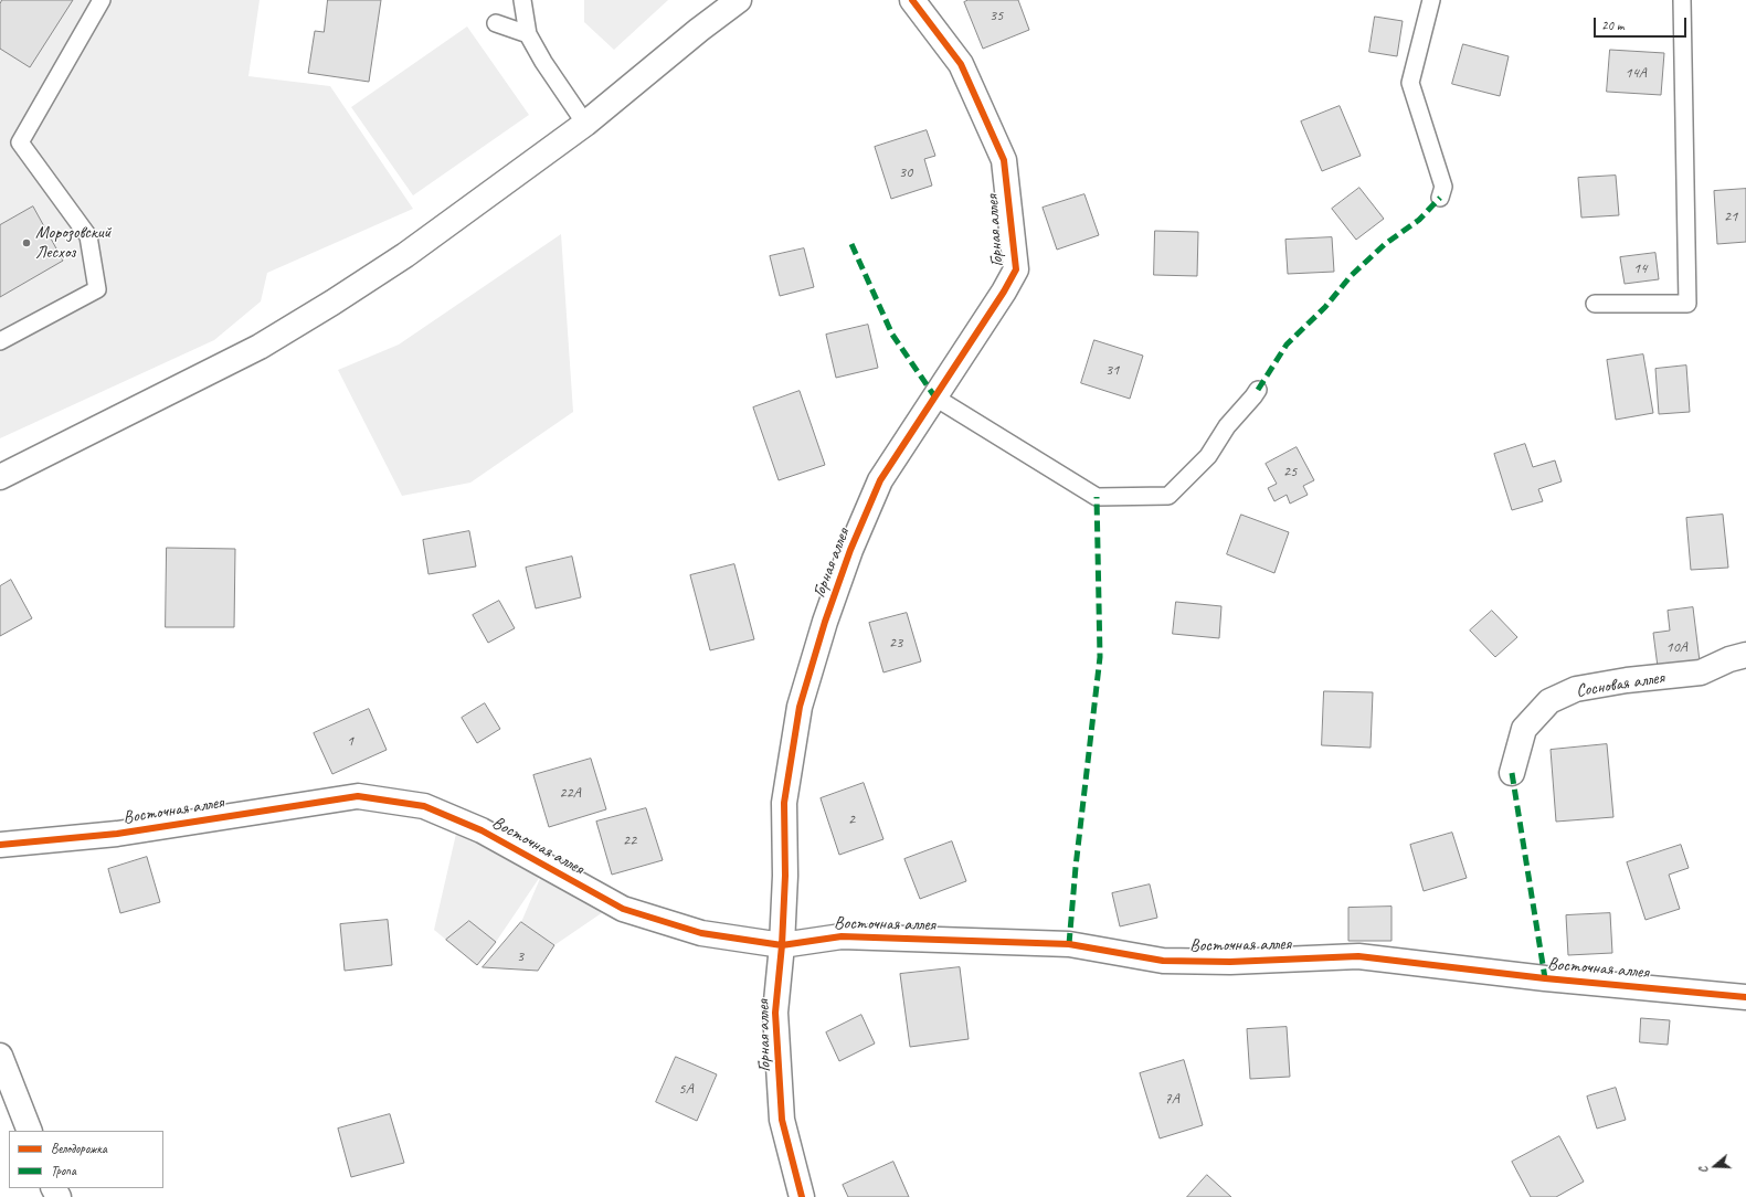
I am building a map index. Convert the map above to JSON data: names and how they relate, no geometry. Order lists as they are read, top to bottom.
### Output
{
  "streets": {
    "street": ["Горная аллея", "Сосновая аллея", "Восточная аллея"]
  },
  "crossings": [
    ["Горная аллея", "Восточная аллея"]
  ],
  "places": ["Морозовский Лесхоз"],
  "house_numbers": [
    "35",
    "14А",
    "30",
    "21",
    "14",
    "31",
    "25",
    "23",
    "10А",
    "1",
    "22А",
    "2",
    "22",
    "3",
    "5А",
    "7А"
  ],
  "legend": ["Велодорожка", "Тропа"],
  "scale_bar": "20 m",
  "north": "left"
}
